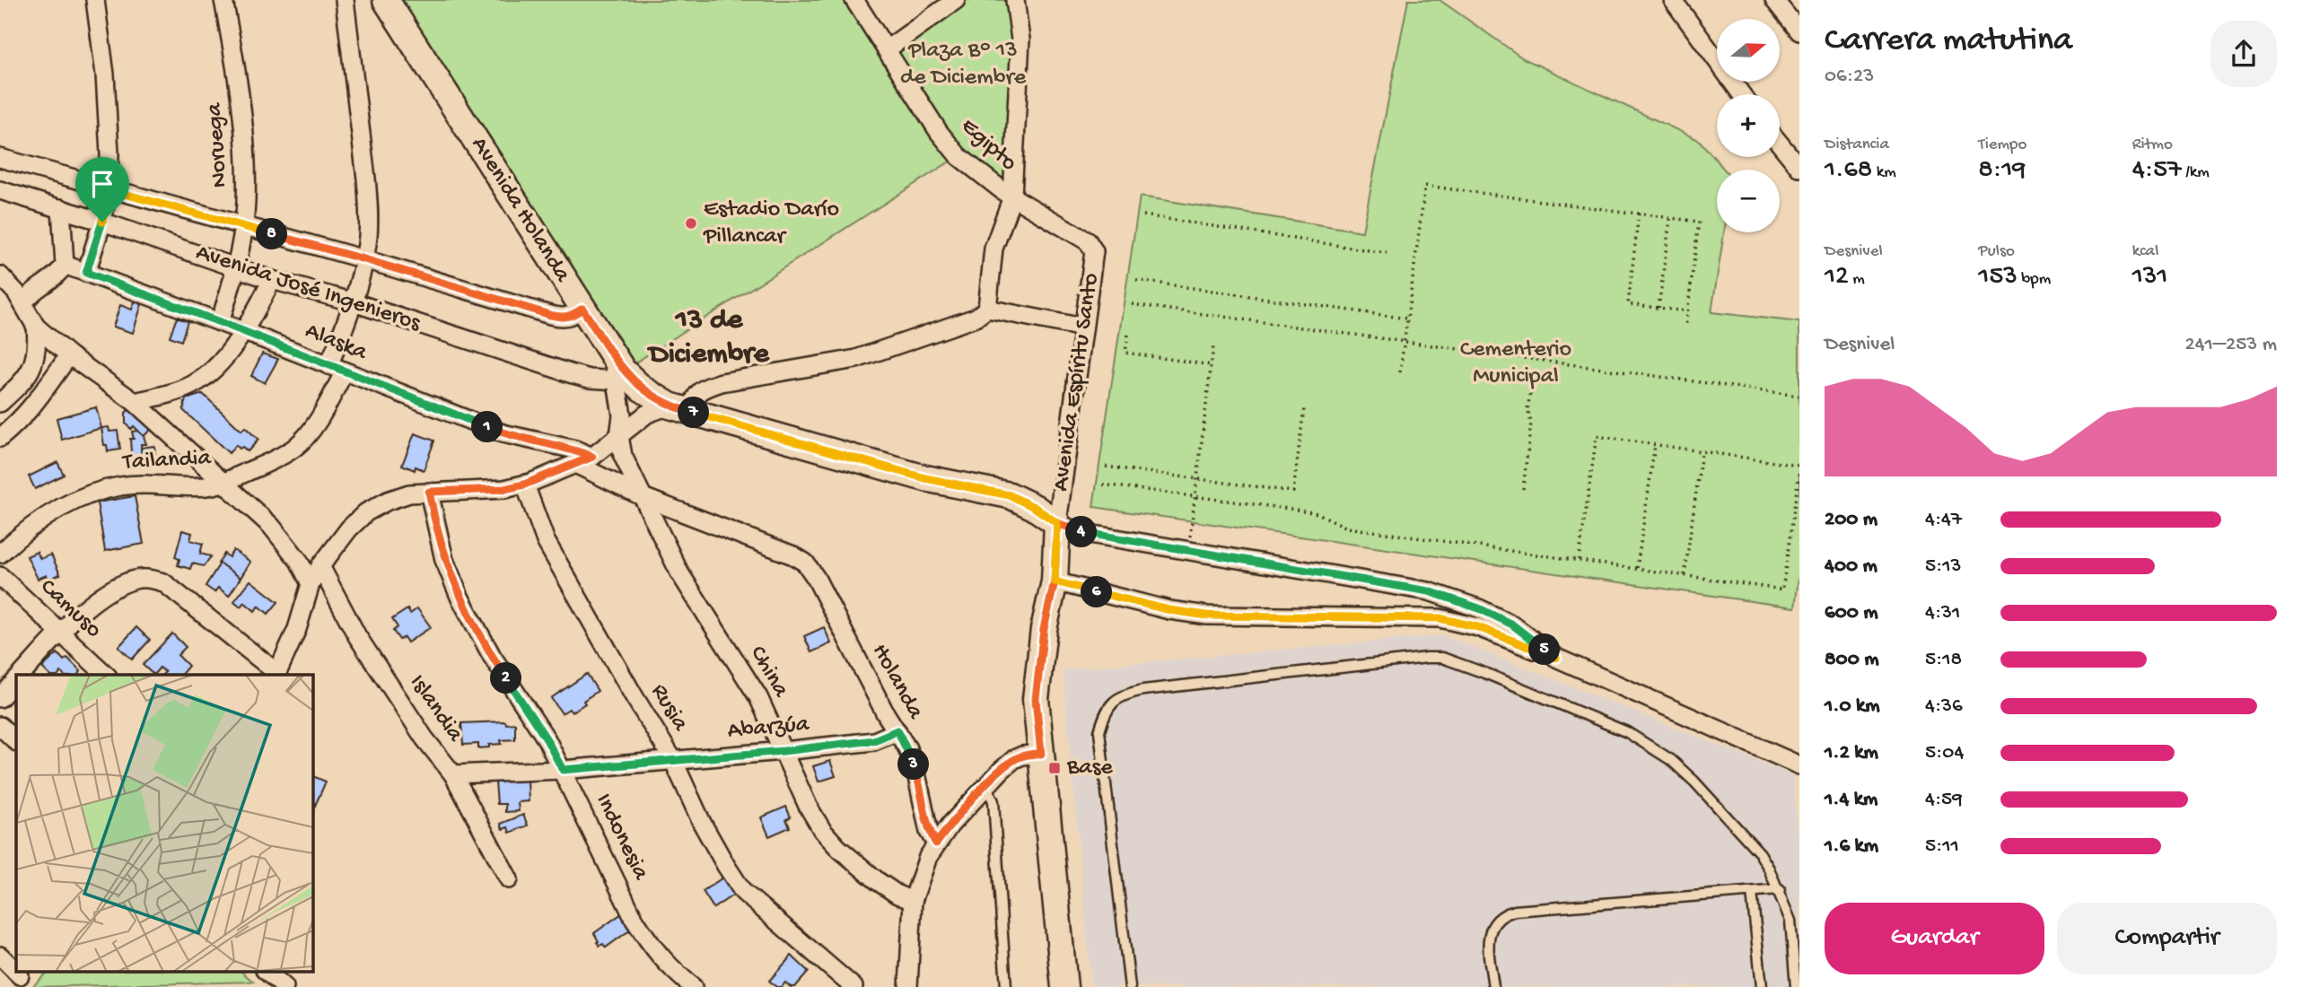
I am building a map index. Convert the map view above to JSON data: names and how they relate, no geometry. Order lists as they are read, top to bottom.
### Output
{
  "streets": {
    "street": [
      "Noruega",
      "Egipto",
      "Avenida Holanda",
      "Avenida José Ingenieros",
      "Alaska",
      "Avenida Espíritu Santo",
      "Tailandia",
      "Camuso",
      "China",
      "Holanda",
      "Rusia",
      "Islandia",
      "Abarzúa",
      "Indonesia"
    ]
  },
  "crossings": [
    ["Noruega", "Avenida José Ingenieros"],
    ["Noruega", "Alaska"],
    ["Egipto", "Avenida Espíritu Santo"],
    ["Avenida Holanda", "China"],
    ["Avenida José Ingenieros", "Tailandia"],
    ["Avenida José Ingenieros", "China"],
    ["Alaska", "Tailandia"],
    ["China", "Holanda"],
    ["China", "Abarzúa"],
    ["Holanda", "Abarzúa"],
    ["Rusia", "Abarzúa"],
    ["Islandia", "Abarzúa"],
    ["Abarzúa", "Indonesia"]
  ],
  "districts": ["13 de Diciembre"],
  "parks": ["Plaza B° 13 de Diciembre", "Cementerio Municipal"],
  "places": {
    "other": ["Estadio Darío Pillancar"],
    "transit": ["Base"]
  },
  "north": "right",
  "page": {
    "heading": ["Carrera matutina", "06:23"],
    "map_buttons": ["+", "−"],
    "stats": [
      ["Distancia", "1.68 km"],
      ["Tiempo", "8:19"],
      ["Ritmo", "4:57 /km"],
      ["Desnivel", "12 m"],
      ["Pulso", "153 bpm"],
      ["kcal", "131"]
    ],
    "pins": [
      "8",
      "7",
      "1",
      "4",
      "6",
      "5",
      "2",
      "3"
    ],
    "chart": ["Desnivel", "241–253 m"],
    "list": [
      {
        "name": "200 m",
        "note": "4:47"
      },
      {
        "name": "400 m",
        "note": "5:13"
      },
      {
        "name": "600 m",
        "note": "4:31"
      },
      {
        "name": "800 m",
        "note": "5:18"
      },
      {
        "name": "1.0 km",
        "note": "4:36"
      },
      {
        "name": "1.2 km",
        "note": "5:04"
      },
      {
        "name": "1.4 km",
        "note": "4:59"
      },
      {
        "name": "1.6 km",
        "note": "5:11"
      }
    ],
    "buttons": ["Guardar", "Compartir"]
  }
}
